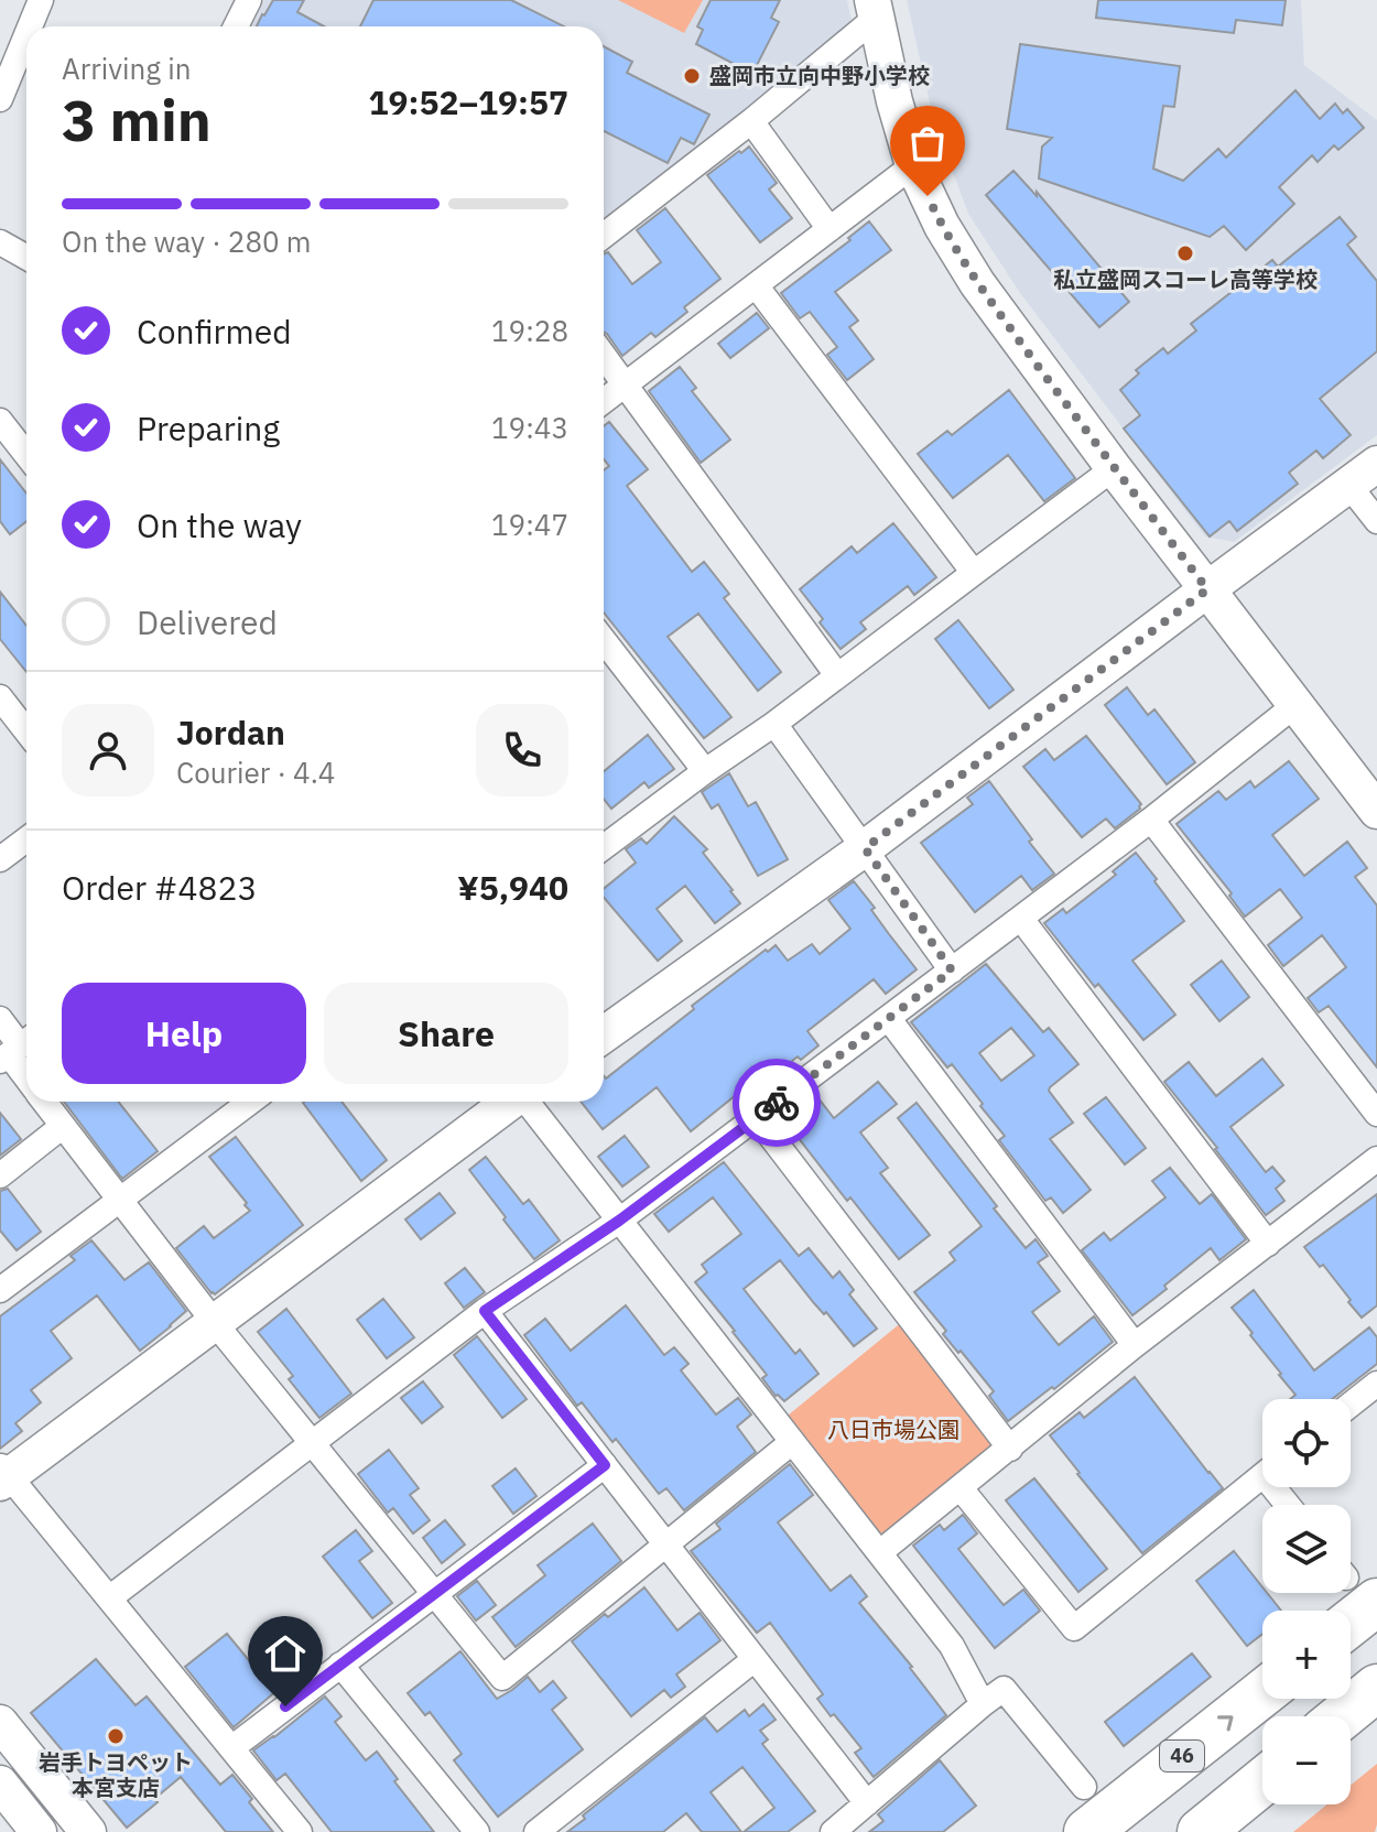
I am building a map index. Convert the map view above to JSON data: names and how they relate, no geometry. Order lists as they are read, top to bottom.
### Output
{
  "streets": {
    "highway": ["46"]
  },
  "parks": ["八日市場公園"],
  "places": ["盛岡市立向中野小学校", "私立盛岡スコーレ高等学校", "岩手トヨペット 本宮支店"],
  "page": {
    "heading": ["3 min", "Arriving in", "19:52–19:57"],
    "panel": [
      "Jordan",
      "Courier · 4.4",
      "Order #4823",
      "¥5,940"
    ],
    "bar": "On the way · 280 m",
    "list": [
      ["Confirmed", "19:28"],
      ["Preparing", "19:43"],
      ["On the way", "19:47"],
      "Delivered"
    ],
    "buttons": ["Help", "Share"],
    "map_buttons": ["+", "−"]
  }
}
